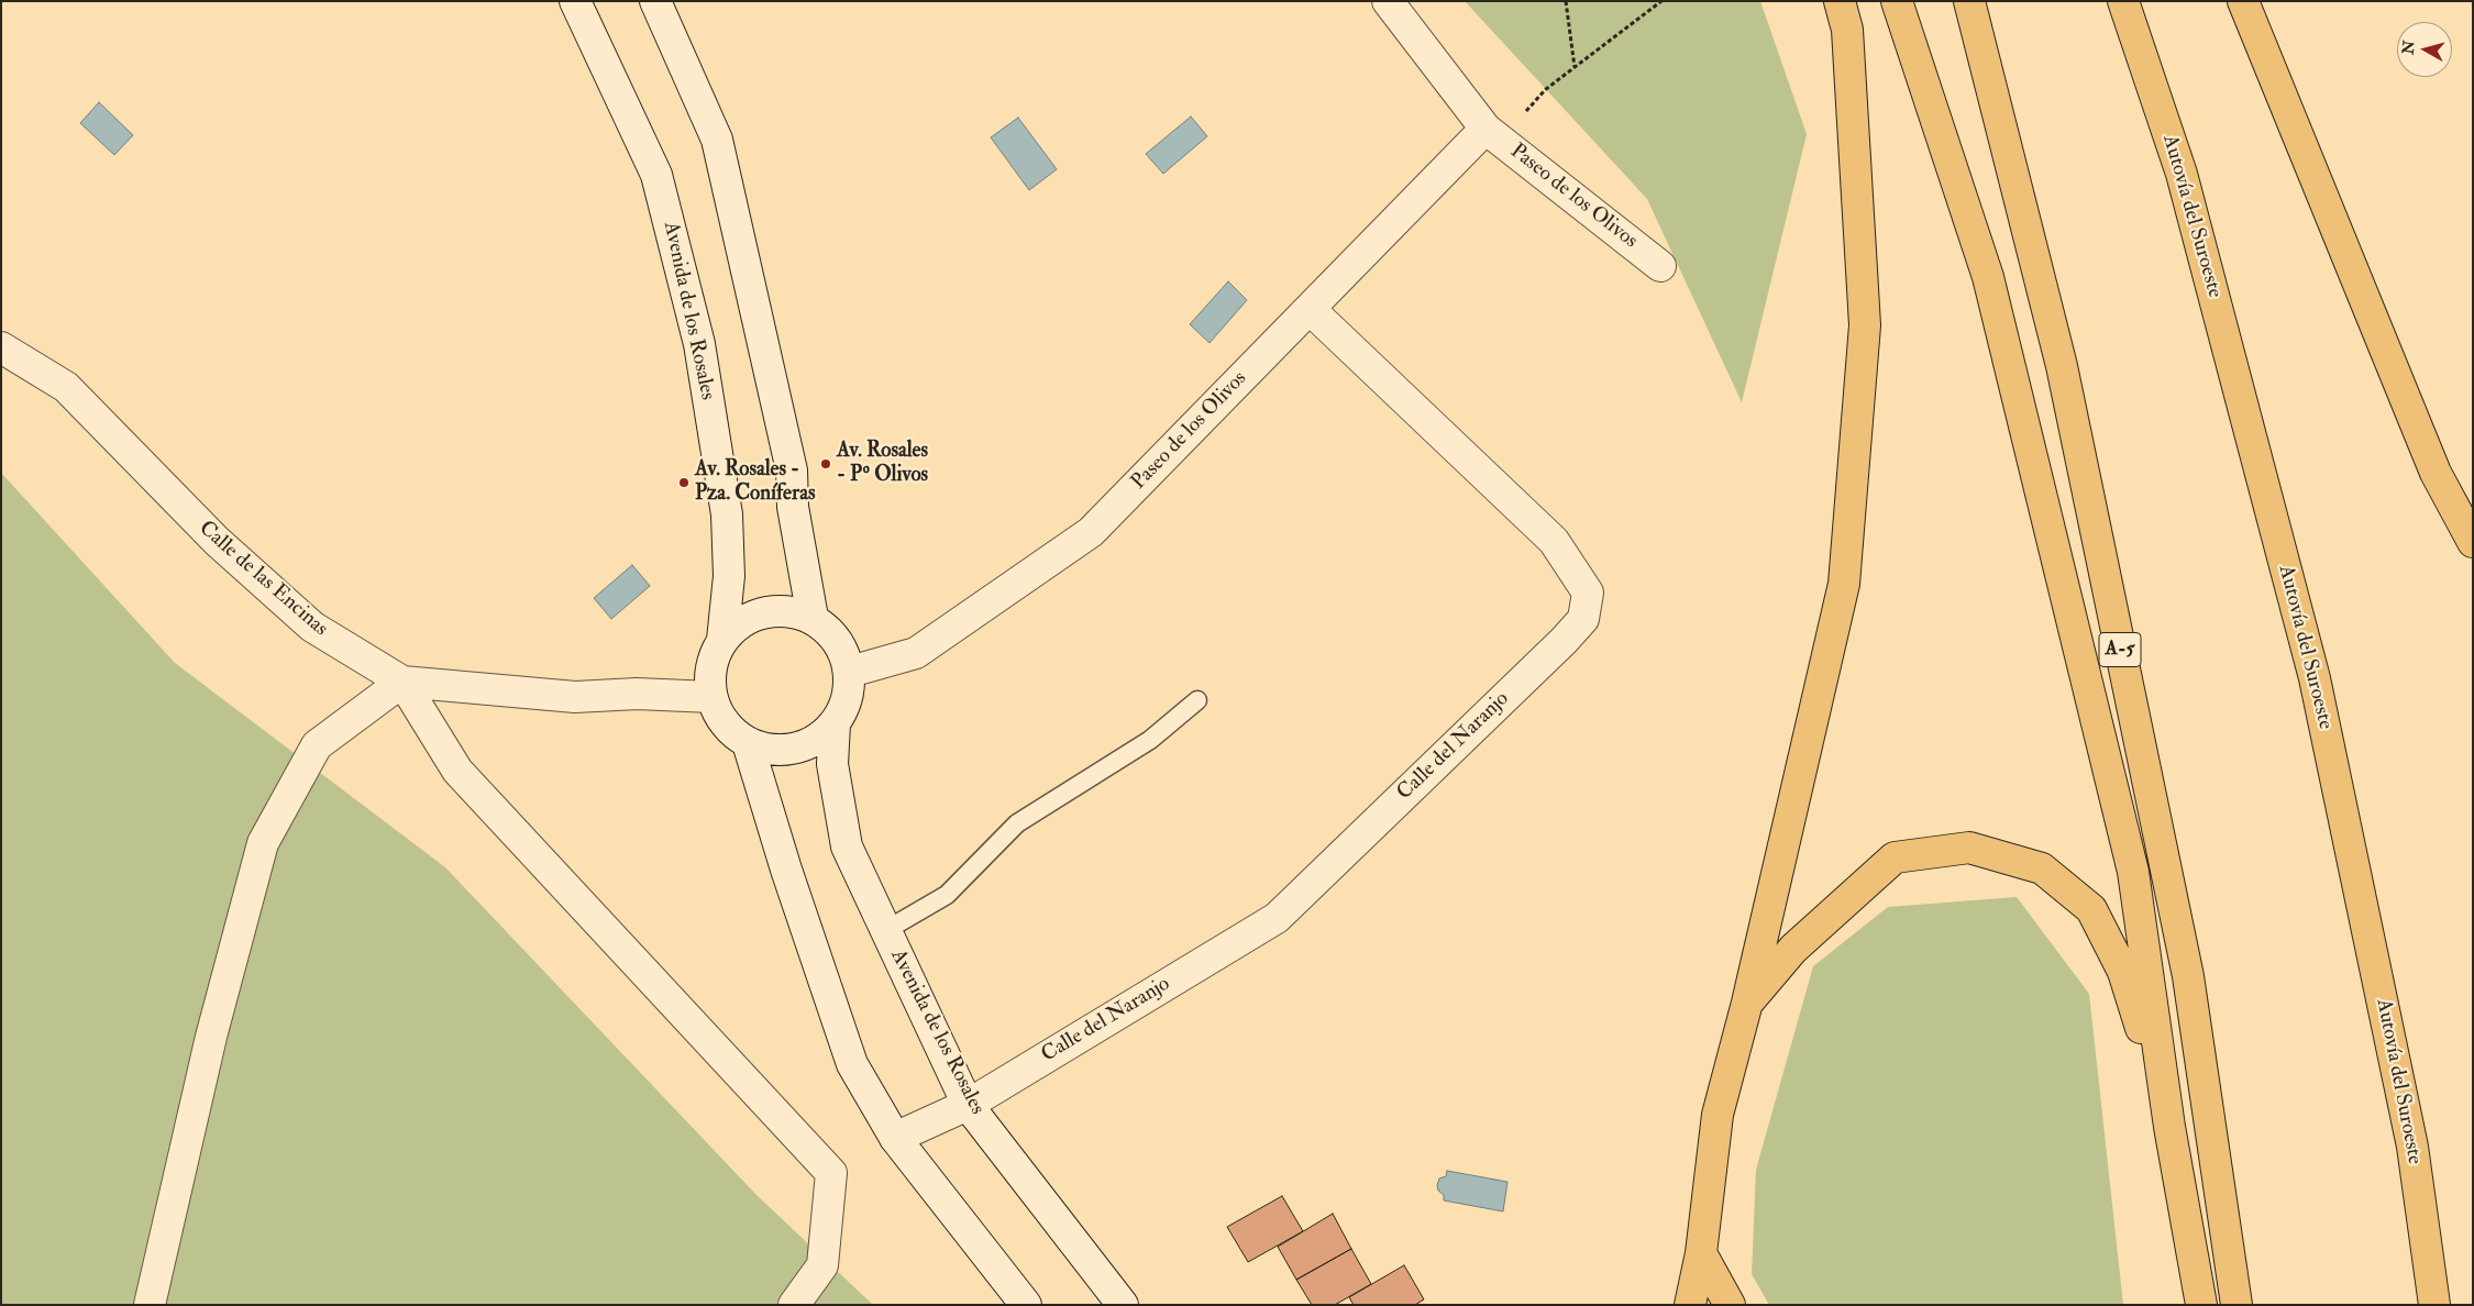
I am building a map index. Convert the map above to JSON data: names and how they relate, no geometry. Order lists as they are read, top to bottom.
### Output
{
  "streets": {
    "highway": ["Autovía del Suroeste", "A-5"],
    "street": [
      "Paseo de los Olivos",
      "Avenida de los Rosales",
      "Calle de las Encinas",
      "Calle del Naranjo"
    ]
  },
  "crossings": [
    ["Paseo de los Olivos", "Avenida de los Rosales"],
    ["Paseo de los Olivos", "Calle de las Encinas"],
    ["Paseo de los Olivos", "Calle del Naranjo"],
    ["Avenida de los Rosales", "Calle de las Encinas"],
    ["Avenida de los Rosales", "Calle del Naranjo"]
  ],
  "places": ["Av. Rosales - Pº Olivos", "Av. Rosales - Pza. Coníferas"],
  "north": "left"
}
